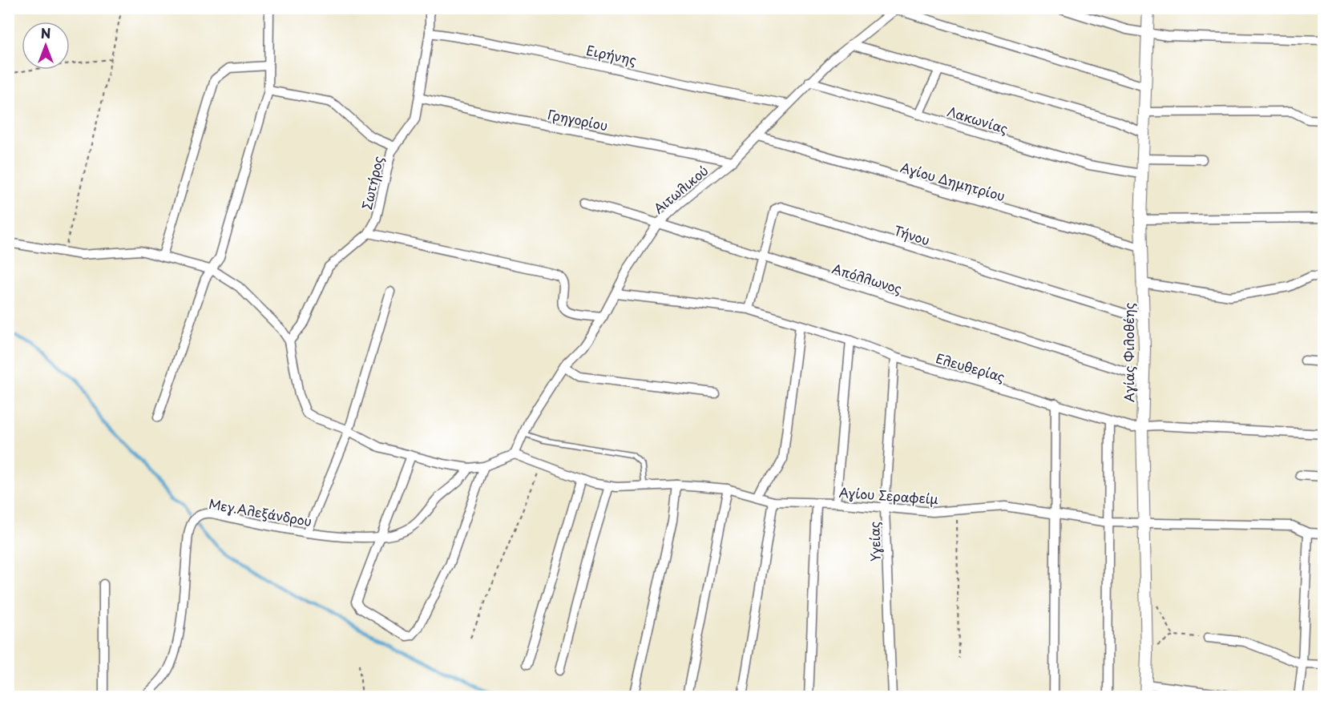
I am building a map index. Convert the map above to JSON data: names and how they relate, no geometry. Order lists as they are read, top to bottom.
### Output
{
  "streets": {
    "street": [
      "Ειρήνης",
      "Γρηγορίου",
      "Λακωνίας",
      "Αγίου Δημητρίου",
      "Σωτήρος",
      "Αιτωλικού",
      "Τήνου",
      "Απόλλωνος",
      "Αγίας Φιλοθέης",
      "Ελευθερίας",
      "Αγίου Σεραφείμ",
      "Μεγ.Αλεξάνδρου",
      "Υγείας"
    ]
  },
  "crossings": [
    ["Ειρήνης", "Σωτήρος"],
    ["Ειρήνης", "Αιτωλικού"],
    ["Γρηγορίου", "Σωτήρος"],
    ["Γρηγορίου", "Αιτωλικού"],
    ["Λακωνίας", "Αιτωλικού"],
    ["Λακωνίας", "Αγίας Φιλοθέης"],
    ["Αγίου Δημητρίου", "Αιτωλικού"],
    ["Αγίου Δημητρίου", "Αγίας Φιλοθέης"],
    ["Αιτωλικού", "Απόλλωνος"],
    ["Αιτωλικού", "Ελευθερίας"],
    ["Αιτωλικού", "Αγίου Σεραφείμ"],
    ["Τήνου", "Απόλλωνος"],
    ["Τήνου", "Αγίας Φιλοθέης"],
    ["Τήνου", "Ελευθερίας"],
    ["Απόλλωνος", "Αγίας Φιλοθέης"],
    ["Αγίας Φιλοθέης", "Ελευθερίας"],
    ["Αγίας Φιλοθέης", "Αγίου Σεραφείμ"],
    ["Ελευθερίας", "Υγείας"],
    ["Αγίου Σεραφείμ", "Υγείας"]
  ],
  "north": "top"
}
